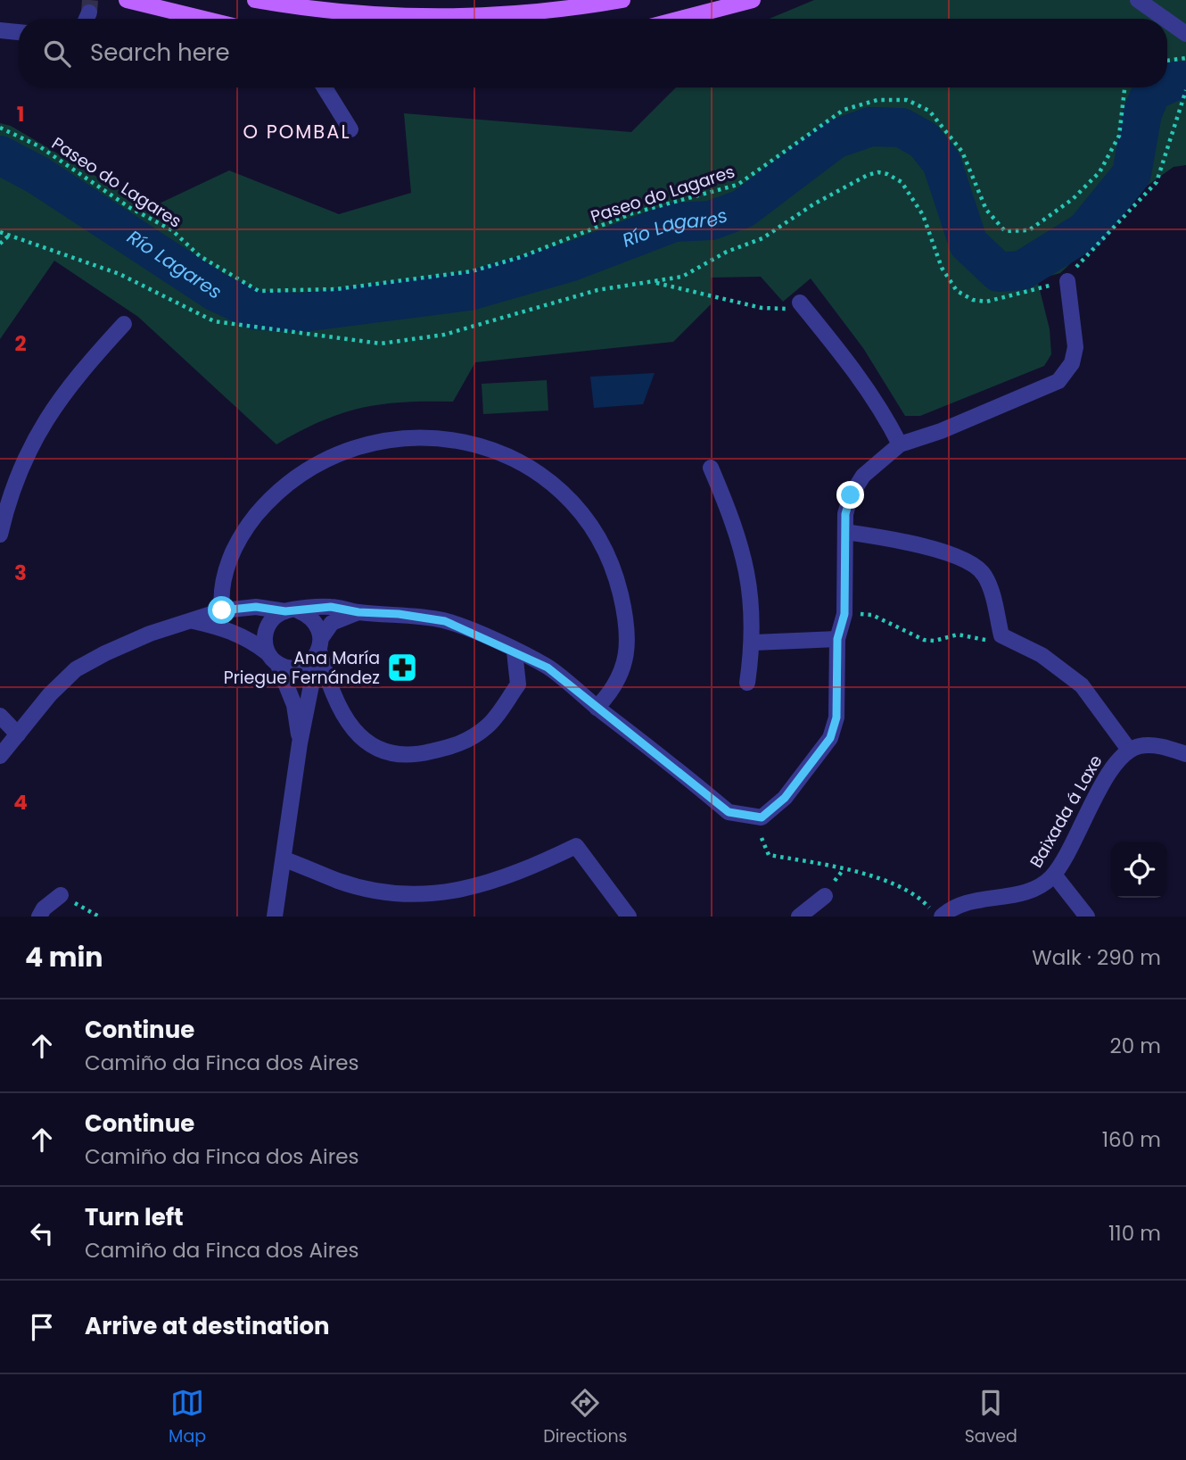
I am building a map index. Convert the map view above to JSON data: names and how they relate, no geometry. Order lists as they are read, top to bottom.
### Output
{
  "streets": {
    "street": ["Baixada á Laxe"],
    "path": ["Paseo do Lagares"]
  },
  "districts": ["O POMBAL"],
  "water": ["Río Lagares"],
  "places": {
    "pharmacy": ["Ana María Priegue Fernández"]
  },
  "page": {
    "search": "Search here",
    "heading": ["4 min", "Walk · 290 m"],
    "list": [
      ["Continue", "Camiño da Finca dos Aires", "20 m"],
      ["Continue", "Camiño da Finca dos Aires", "160 m"],
      ["Turn left", "Camiño da Finca dos Aires", "110 m"],
      "Arrive at destination"
    ],
    "nav": ["Map", "Directions", "Saved"]
  },
  "grid": {
    "rows": [
      "1",
      "2",
      "3",
      "4"
    ]
  }
}
